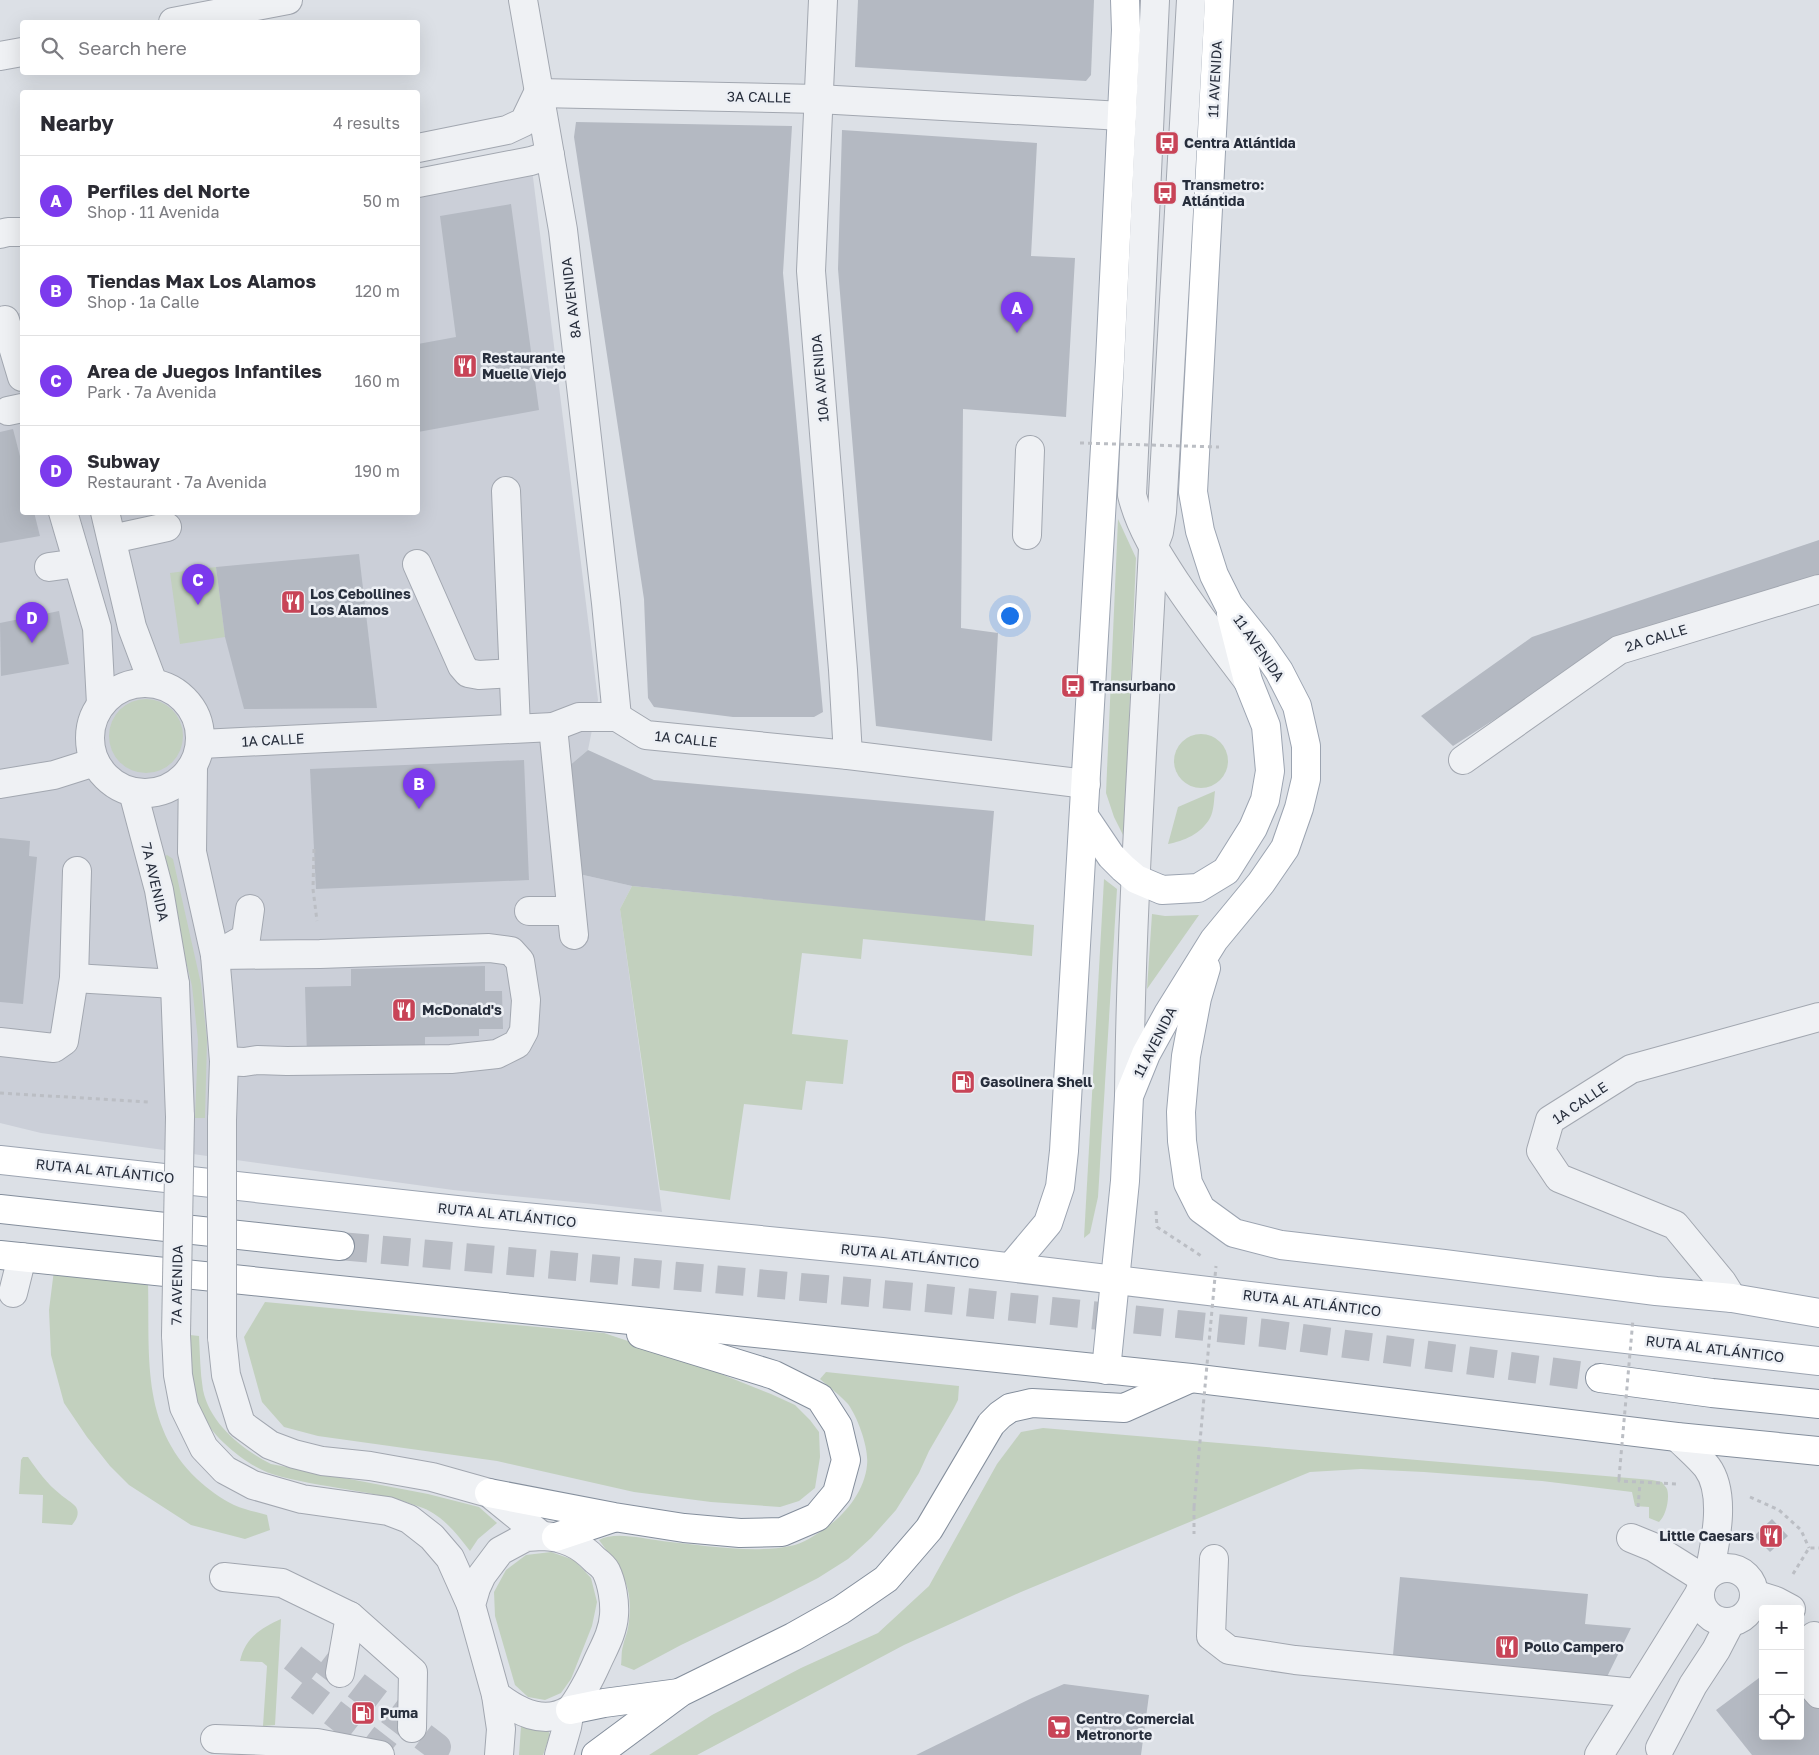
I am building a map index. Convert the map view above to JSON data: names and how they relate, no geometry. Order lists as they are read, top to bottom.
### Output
{
  "streets": {
    "main road": ["11 AVENIDA", "RUTA AL ATLÁNTICO"],
    "street": [
      "3A CALLE",
      "8A AVENIDA",
      "10A AVENIDA",
      "2A CALLE",
      "1A CALLE",
      "7A AVENIDA"
    ]
  },
  "crossings": [
    ["11 AVENIDA", "RUTA AL ATLÁNTICO"],
    ["3A CALLE", "8A AVENIDA"],
    ["3A CALLE", "10A AVENIDA"],
    ["8A AVENIDA", "1A CALLE"],
    ["10A AVENIDA", "1A CALLE"],
    ["1A CALLE", "7A AVENIDA"]
  ],
  "places": {
    "bus stop": ["Centra Atlántida", "Transmetro: Atlántida", "Transurbano"],
    "restaurant": [
      "Restaurante Muelle Viejo",
      "Los Cebollines Los Alamos",
      "McDonald's",
      "Little Caesars",
      "Pollo Campero"
    ],
    "fuel station": ["Gasolinera Shell", "Puma"],
    "supermarket": ["Centro Comercial Metronorte"]
  },
  "page": {
    "search": "Search here",
    "heading": ["Nearby", "4 results"],
    "list": [
      {
        "mark": "A",
        "name": "Perfiles del Norte",
        "note": "Shop · 11 Avenida",
        "value": "50 m"
      },
      {
        "mark": "B",
        "name": "Tiendas Max Los Alamos",
        "note": "Shop · 1a Calle",
        "value": "120 m"
      },
      {
        "mark": "C",
        "name": "Area de Juegos Infantiles",
        "note": "Park · 7a Avenida",
        "value": "160 m"
      },
      {
        "mark": "D",
        "name": "Subway",
        "note": "Restaurant · 7a Avenida",
        "value": "190 m"
      }
    ],
    "pins": [
      "A",
      "C",
      "D",
      "B"
    ],
    "map_buttons": ["+", "−"]
  }
}
